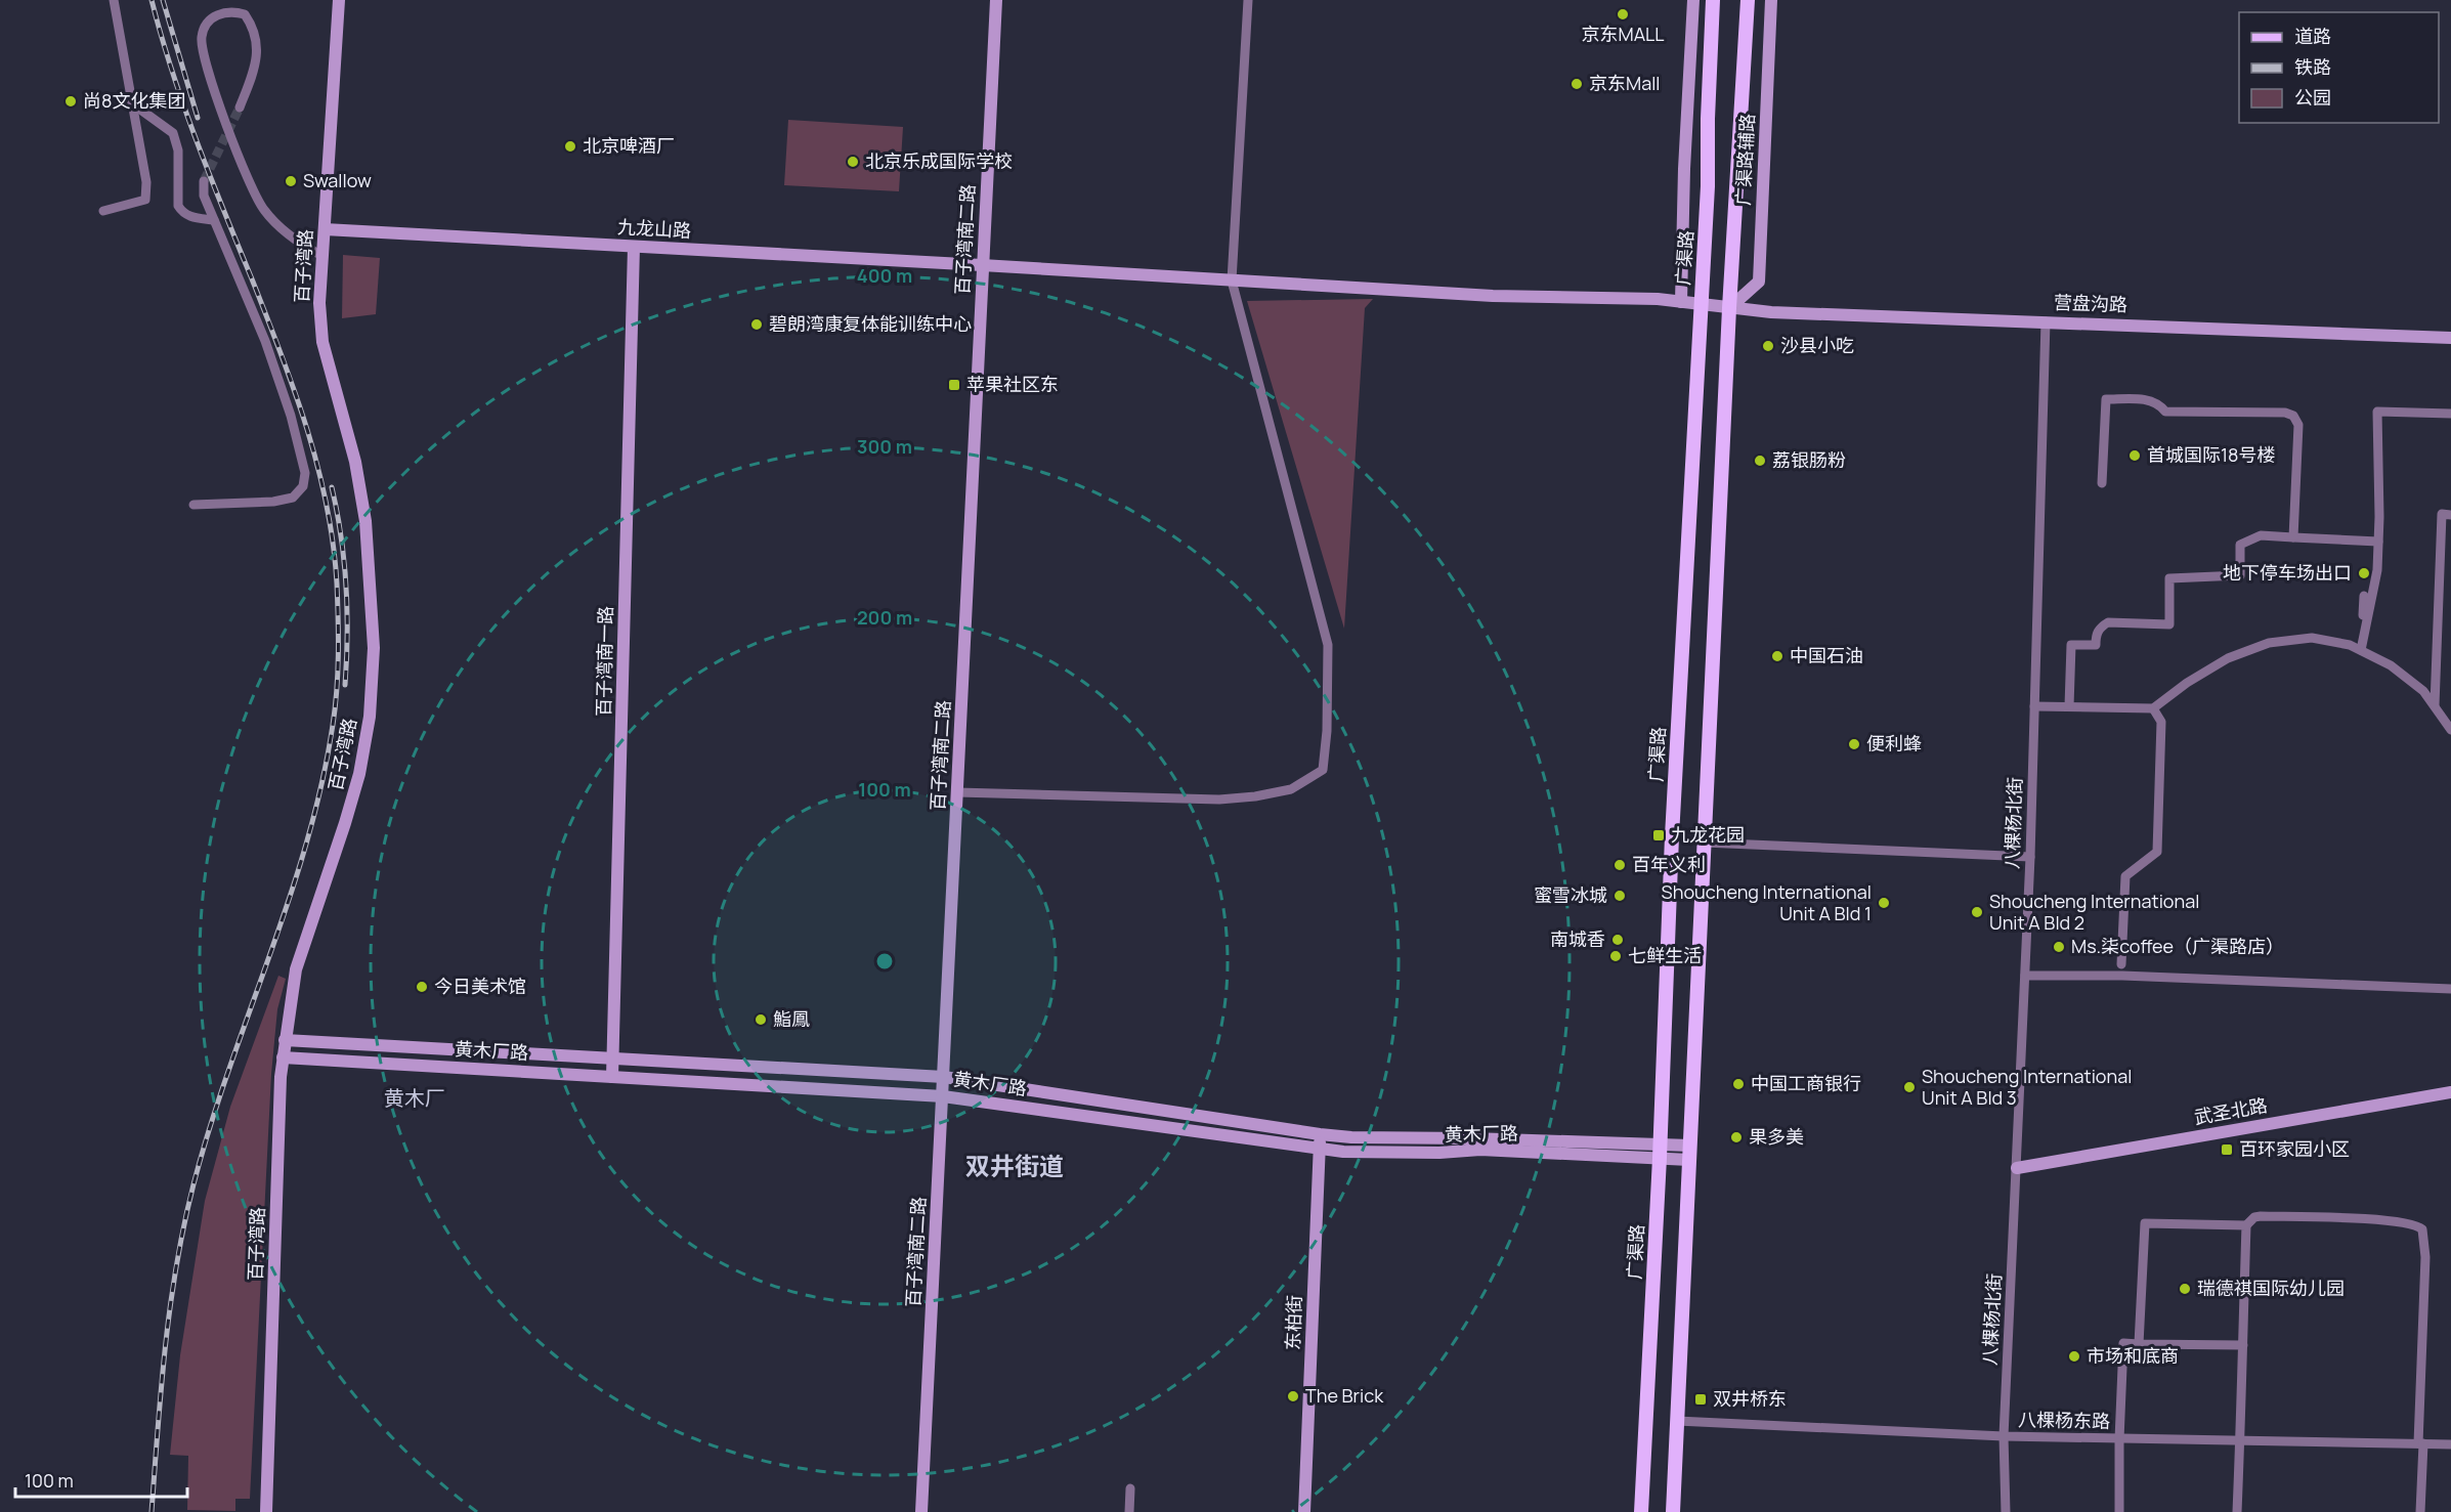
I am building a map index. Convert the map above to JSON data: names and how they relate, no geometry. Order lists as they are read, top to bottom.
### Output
{
  "streets": {
    "main road": ["广渠路"],
    "street": [
      "广渠路辅路",
      "九龙山路",
      "百子湾南二路",
      "百子湾路",
      "营盘沟路",
      "百子湾南一路",
      "八棵杨北街",
      "黄木厂路",
      "武圣北路",
      "东柏街",
      "八棵杨东路"
    ]
  },
  "crossings": [
    ["广渠路辅路", "营盘沟路"],
    ["九龙山路", "百子湾南二路"],
    ["九龙山路", "百子湾路"],
    ["九龙山路", "营盘沟路"],
    ["九龙山路", "百子湾南一路"],
    ["百子湾南二路", "黄木厂路"],
    ["广渠路", "营盘沟路"],
    ["广渠路", "黄木厂路"],
    ["百子湾路", "黄木厂路"],
    ["营盘沟路", "八棵杨北街"],
    ["百子湾南一路", "黄木厂路"],
    ["八棵杨北街", "武圣北路"],
    ["八棵杨北街", "八棵杨东路"],
    ["黄木厂路", "东柏街"]
  ],
  "districts": ["黄木厂", "双井街道"],
  "places": {
    "other": [
      "京东MALL",
      "京东Mall",
      "尚8文化集团",
      "北京啤酒厂",
      "北京乐成国际学校",
      "Swallow",
      "碧朗湾康复体能训练中心",
      "沙县小吃",
      "首城国际18号楼",
      "荔银肠粉",
      "地下停车场出口",
      "中国石油",
      "便利蜂",
      "百年义利",
      "蜜雪冰城",
      "Shoucheng International Unit A Bld 1",
      "Shoucheng International Unit A Bld 2",
      "南城香",
      "Ms.柒coffee（广渠路店）",
      "七鲜生活",
      "今日美术馆",
      "鮨鳳",
      "中国工商银行",
      "Shoucheng International Unit A Bld 3",
      "果多美",
      "瑞德祺国际幼儿园",
      "市场和底商",
      "The Brick"
    ],
    "transit": [
      "苹果社区东",
      "九龙花园",
      "百环家园小区",
      "双井桥东"
    ]
  },
  "legend": ["道路", "铁路", "公园"],
  "scale_bar": "100 m",
  "rings": [
    "400 m",
    "300 m",
    "200 m",
    "100 m"
  ]
}
